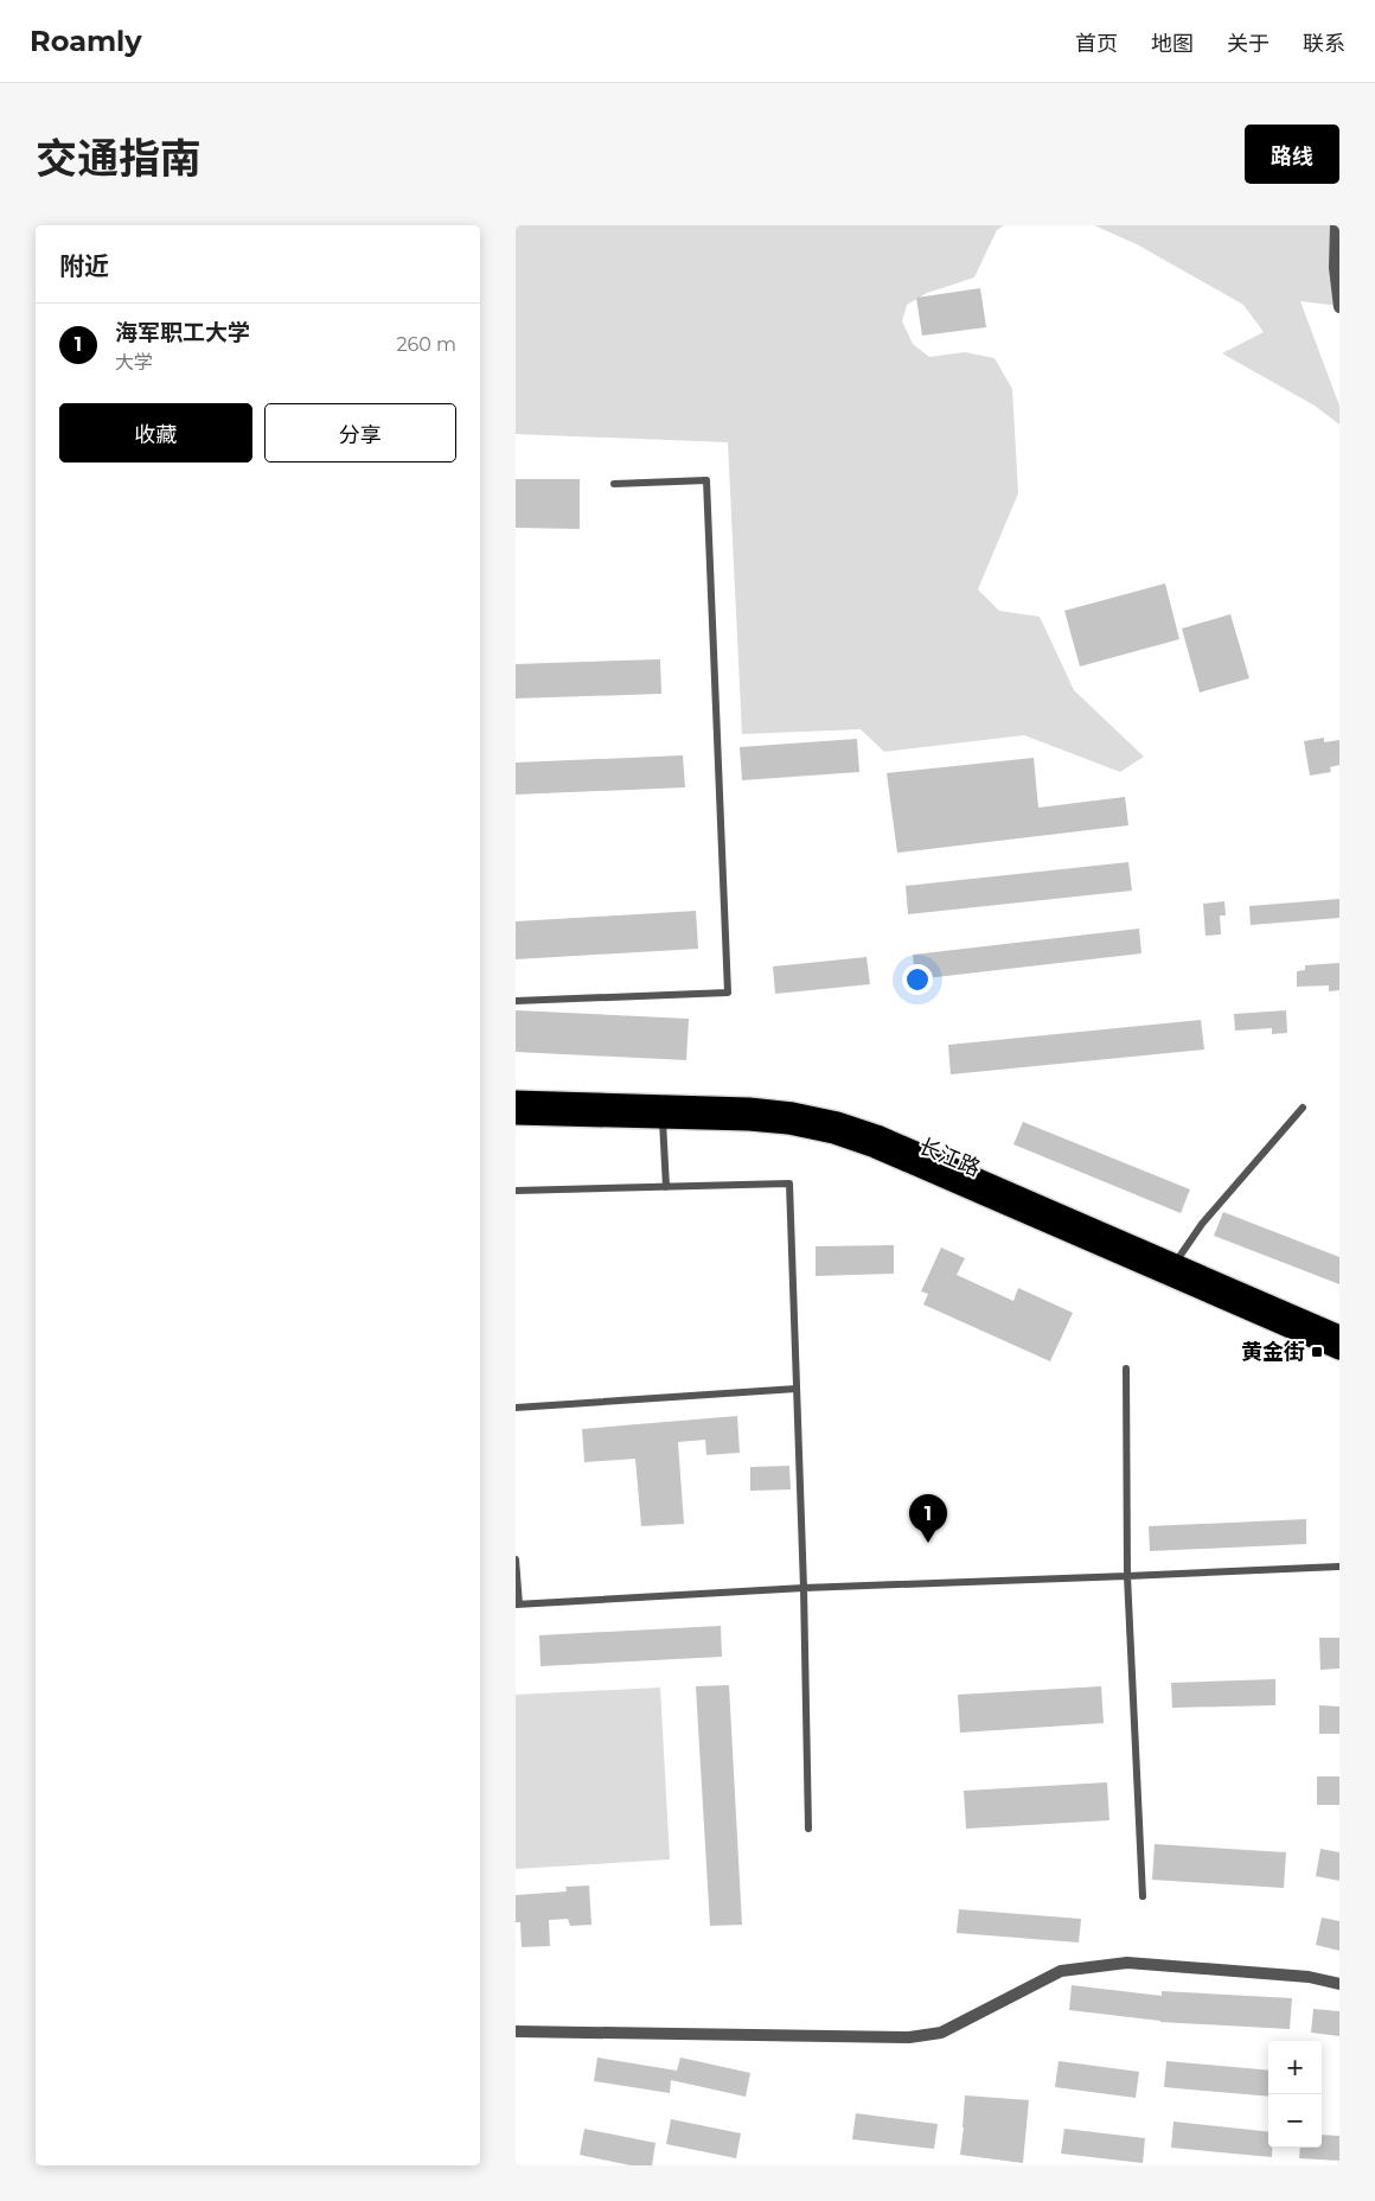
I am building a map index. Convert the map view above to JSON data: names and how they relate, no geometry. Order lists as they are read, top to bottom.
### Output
{
  "streets": {
    "highway": ["长江路"]
  },
  "places": {
    "transit": ["黄金街"]
  },
  "page": {
    "header": "Roamly",
    "nav": [
      "首页",
      "地图",
      "关于",
      "联系"
    ],
    "title": "交通指南",
    "buttons": [
      "路线",
      ["收藏", "分享"]
    ],
    "heading": "附近",
    "list": [
      {
        "mark": "1",
        "name": "海军职工大学",
        "note": "大学",
        "value": "260 m"
      }
    ],
    "pins": "1",
    "map_buttons": ["+", "−"]
  }
}
